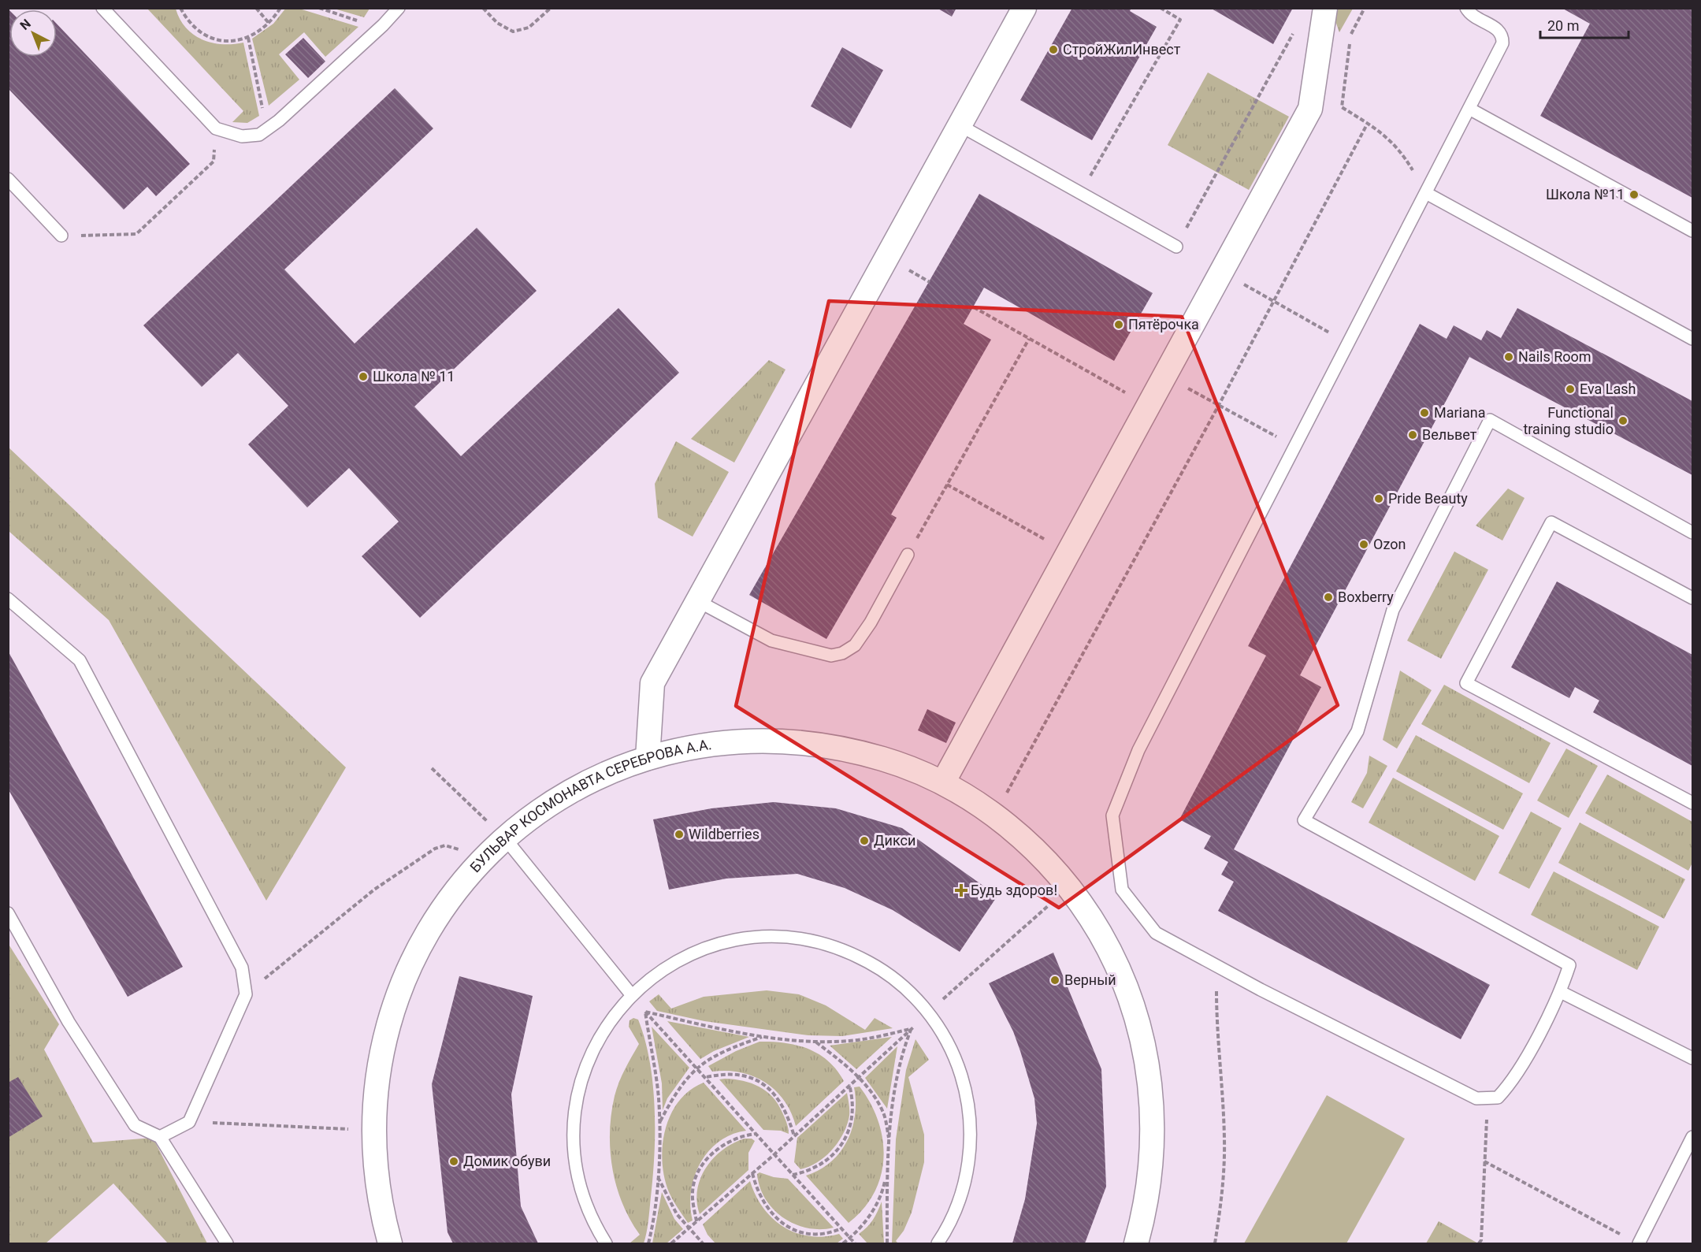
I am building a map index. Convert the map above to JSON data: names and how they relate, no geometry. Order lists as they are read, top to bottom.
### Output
{
  "streets": {
    "street": ["БУЛЬВАР КОСМОНАВТА СЕРЕБРОВА А.А."]
  },
  "places": {
    "other": [
      "СтройЖилИнвест",
      "Школа №11",
      "Пятёрочка",
      "Nails Room",
      "Школа № 11",
      "Eva Lash",
      "Mariana",
      "Functional training studio",
      "Вельвет",
      "Pride Beauty",
      "Ozon",
      "Boxberry",
      "Wildberries",
      "Дикси",
      "Верный",
      "Домик обуви"
    ],
    "health": ["Будь здоров!"]
  },
  "scale_bar": "20 m",
  "north": "top left"
}
